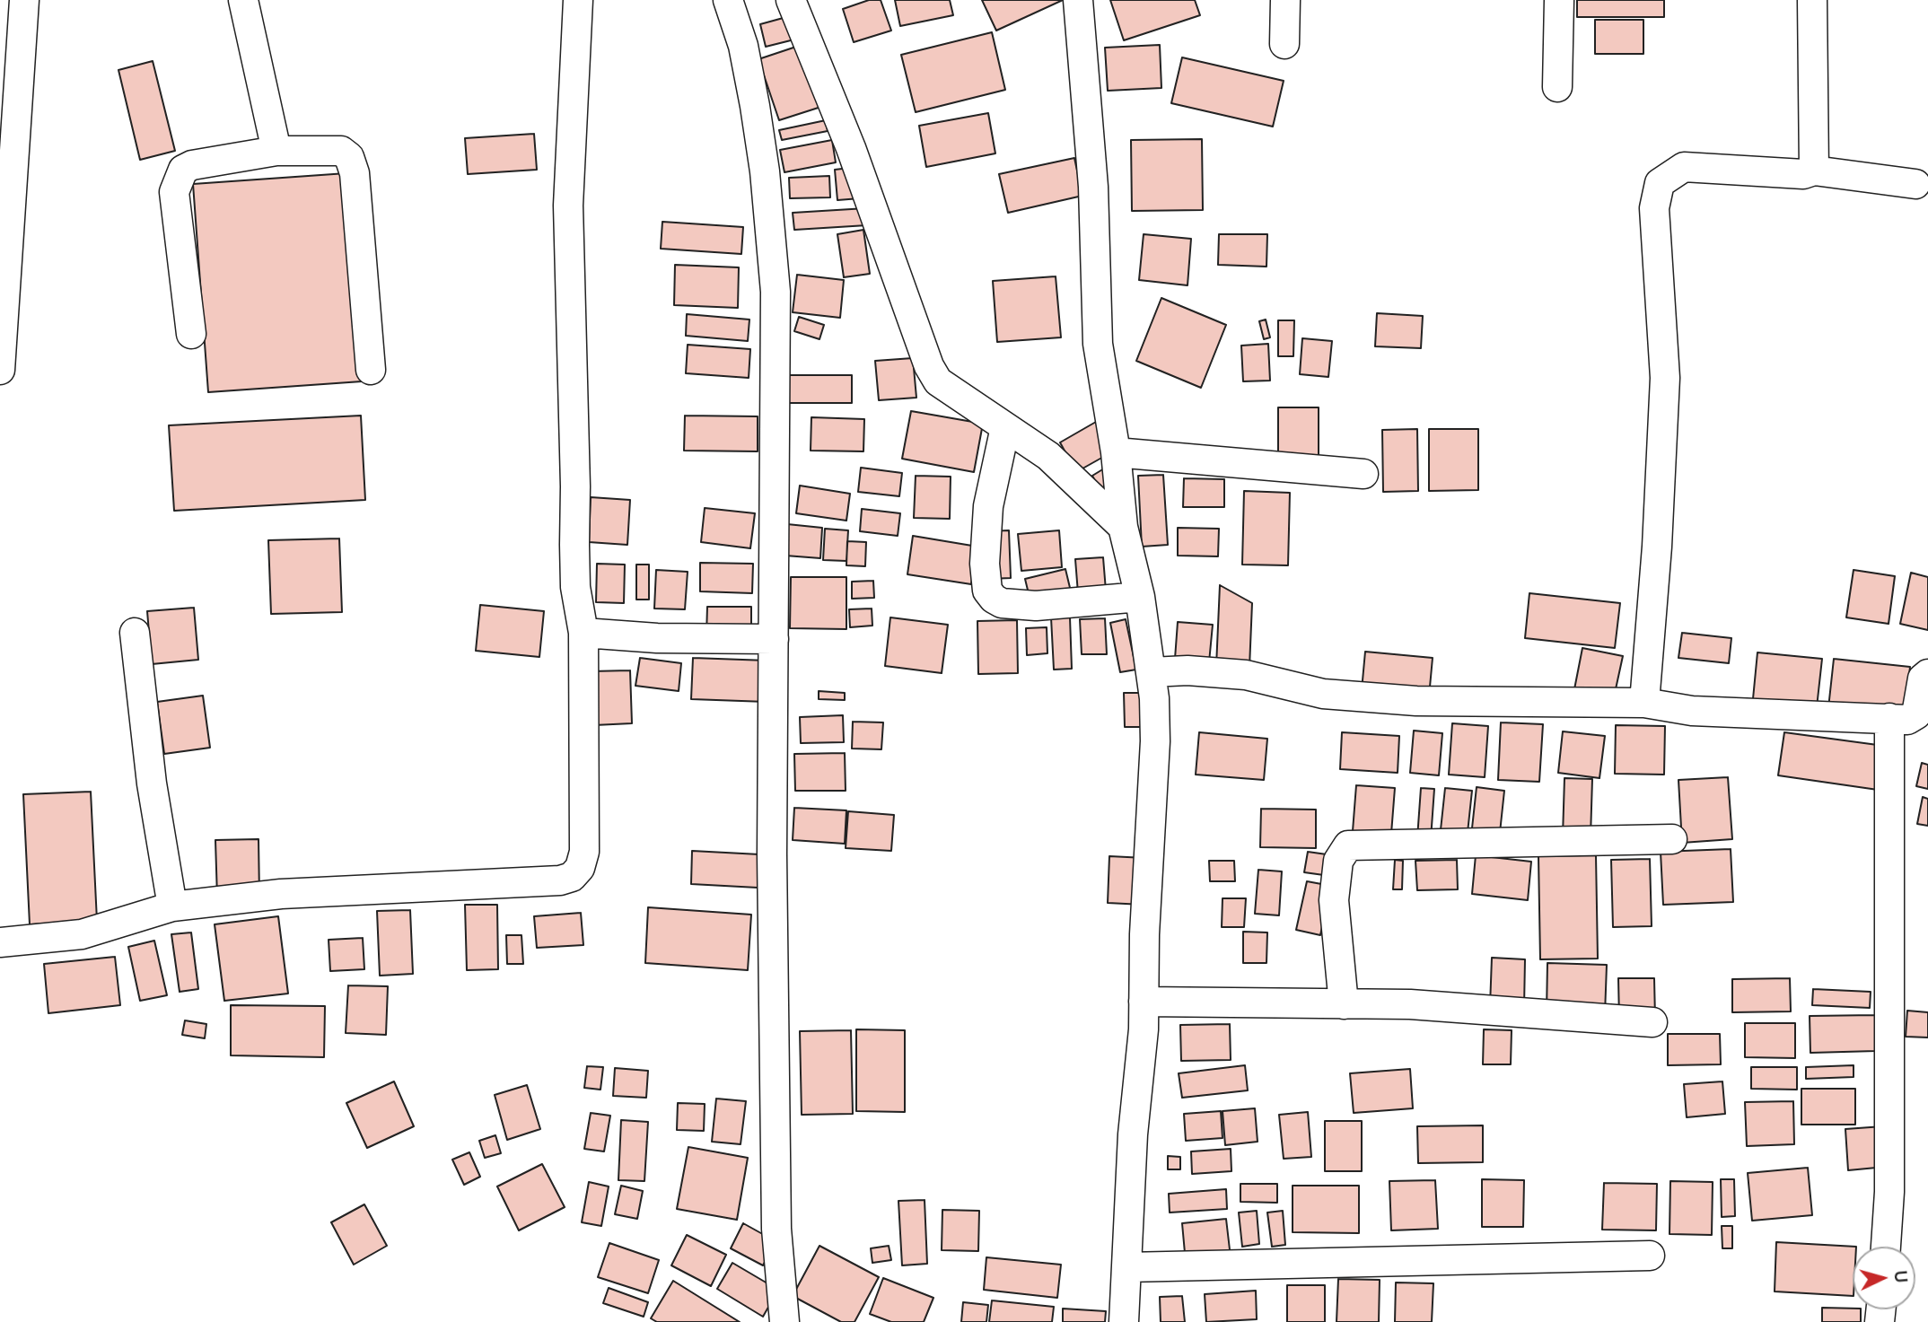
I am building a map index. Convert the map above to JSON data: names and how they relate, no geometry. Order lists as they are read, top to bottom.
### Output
{
  "north": "right"
}
